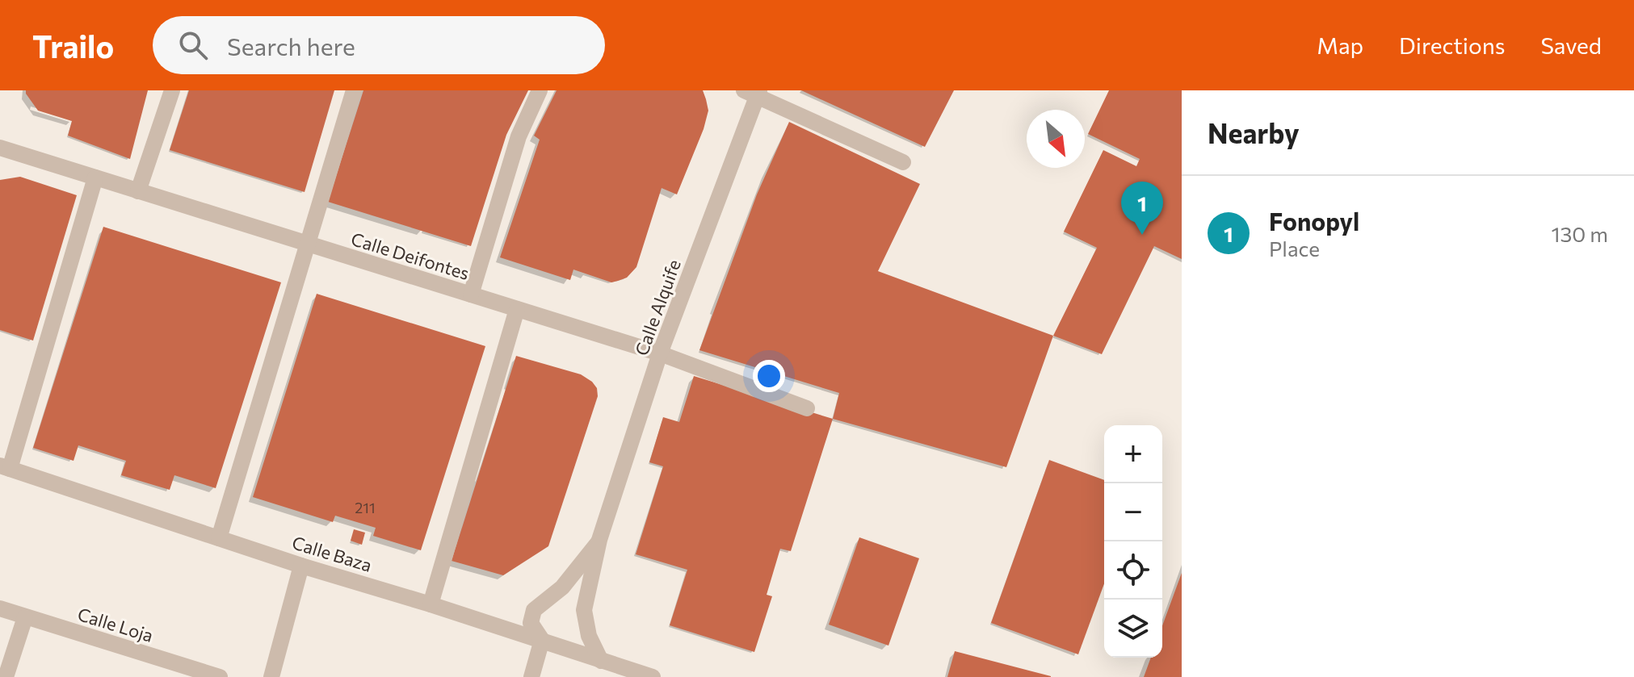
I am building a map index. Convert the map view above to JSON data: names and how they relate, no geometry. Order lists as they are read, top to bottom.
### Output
{
  "streets": {
    "street": [
      "Calle Deifontes",
      "Calle Alquife",
      "Calle Baza",
      "Calle Loja"
    ]
  },
  "crossings": [
    ["Calle Deifontes", "Calle Alquife"],
    ["Calle Alquife", "Calle Baza"]
  ],
  "house_numbers": ["211"],
  "north": "bottom right",
  "page": {
    "header": "Trailo",
    "search": "Search here",
    "nav": ["Map", "Directions", "Saved"],
    "heading": "Nearby",
    "list": [
      {
        "mark": "1",
        "name": "Fonopyl",
        "note": "Place",
        "value": "130 m"
      }
    ],
    "pins": "1",
    "map_buttons": ["+", "−"]
  }
}
